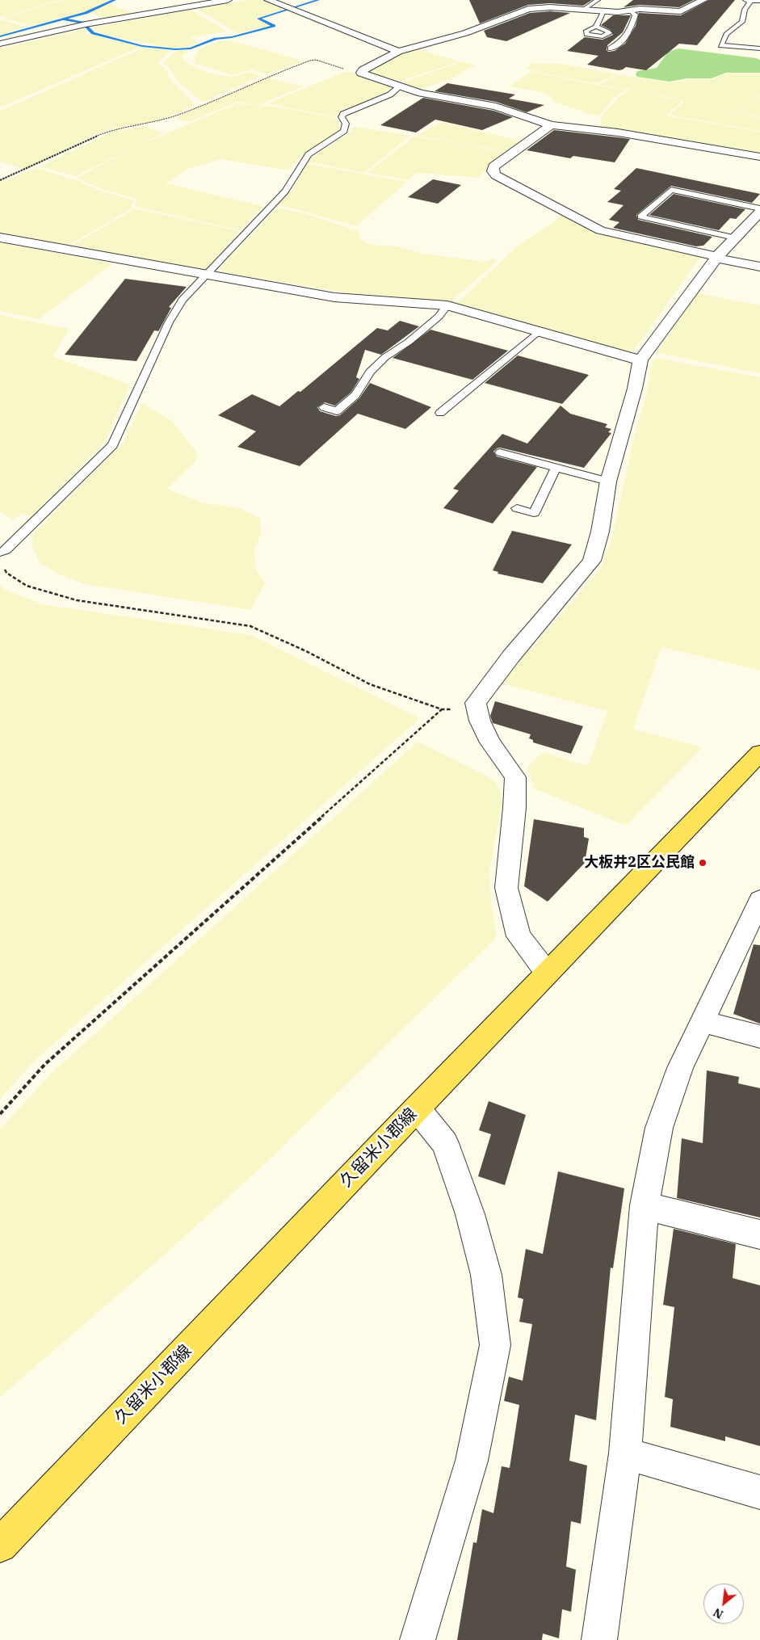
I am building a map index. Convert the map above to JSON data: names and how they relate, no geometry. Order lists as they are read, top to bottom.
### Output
{
  "streets": {
    "main road": ["久留米小郡線"]
  },
  "places": ["大板井2区公民館"],
  "north": "bottom left"
}
